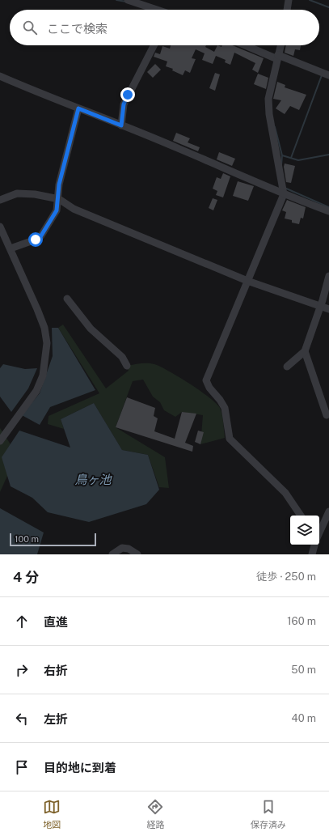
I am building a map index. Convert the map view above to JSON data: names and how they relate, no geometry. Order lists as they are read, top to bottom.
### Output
{
  "water": ["鳥ヶ池"],
  "scale_bar": "100 m",
  "page": {
    "search": "ここで検索",
    "scale": "100 m",
    "heading": ["4 分", "徒歩 · 250 m"],
    "list": [
      ["直進", "160 m"],
      ["右折", "50 m"],
      ["左折", "40 m"],
      "目的地に到着"
    ],
    "nav": ["地図", "経路", "保存済み"]
  }
}
